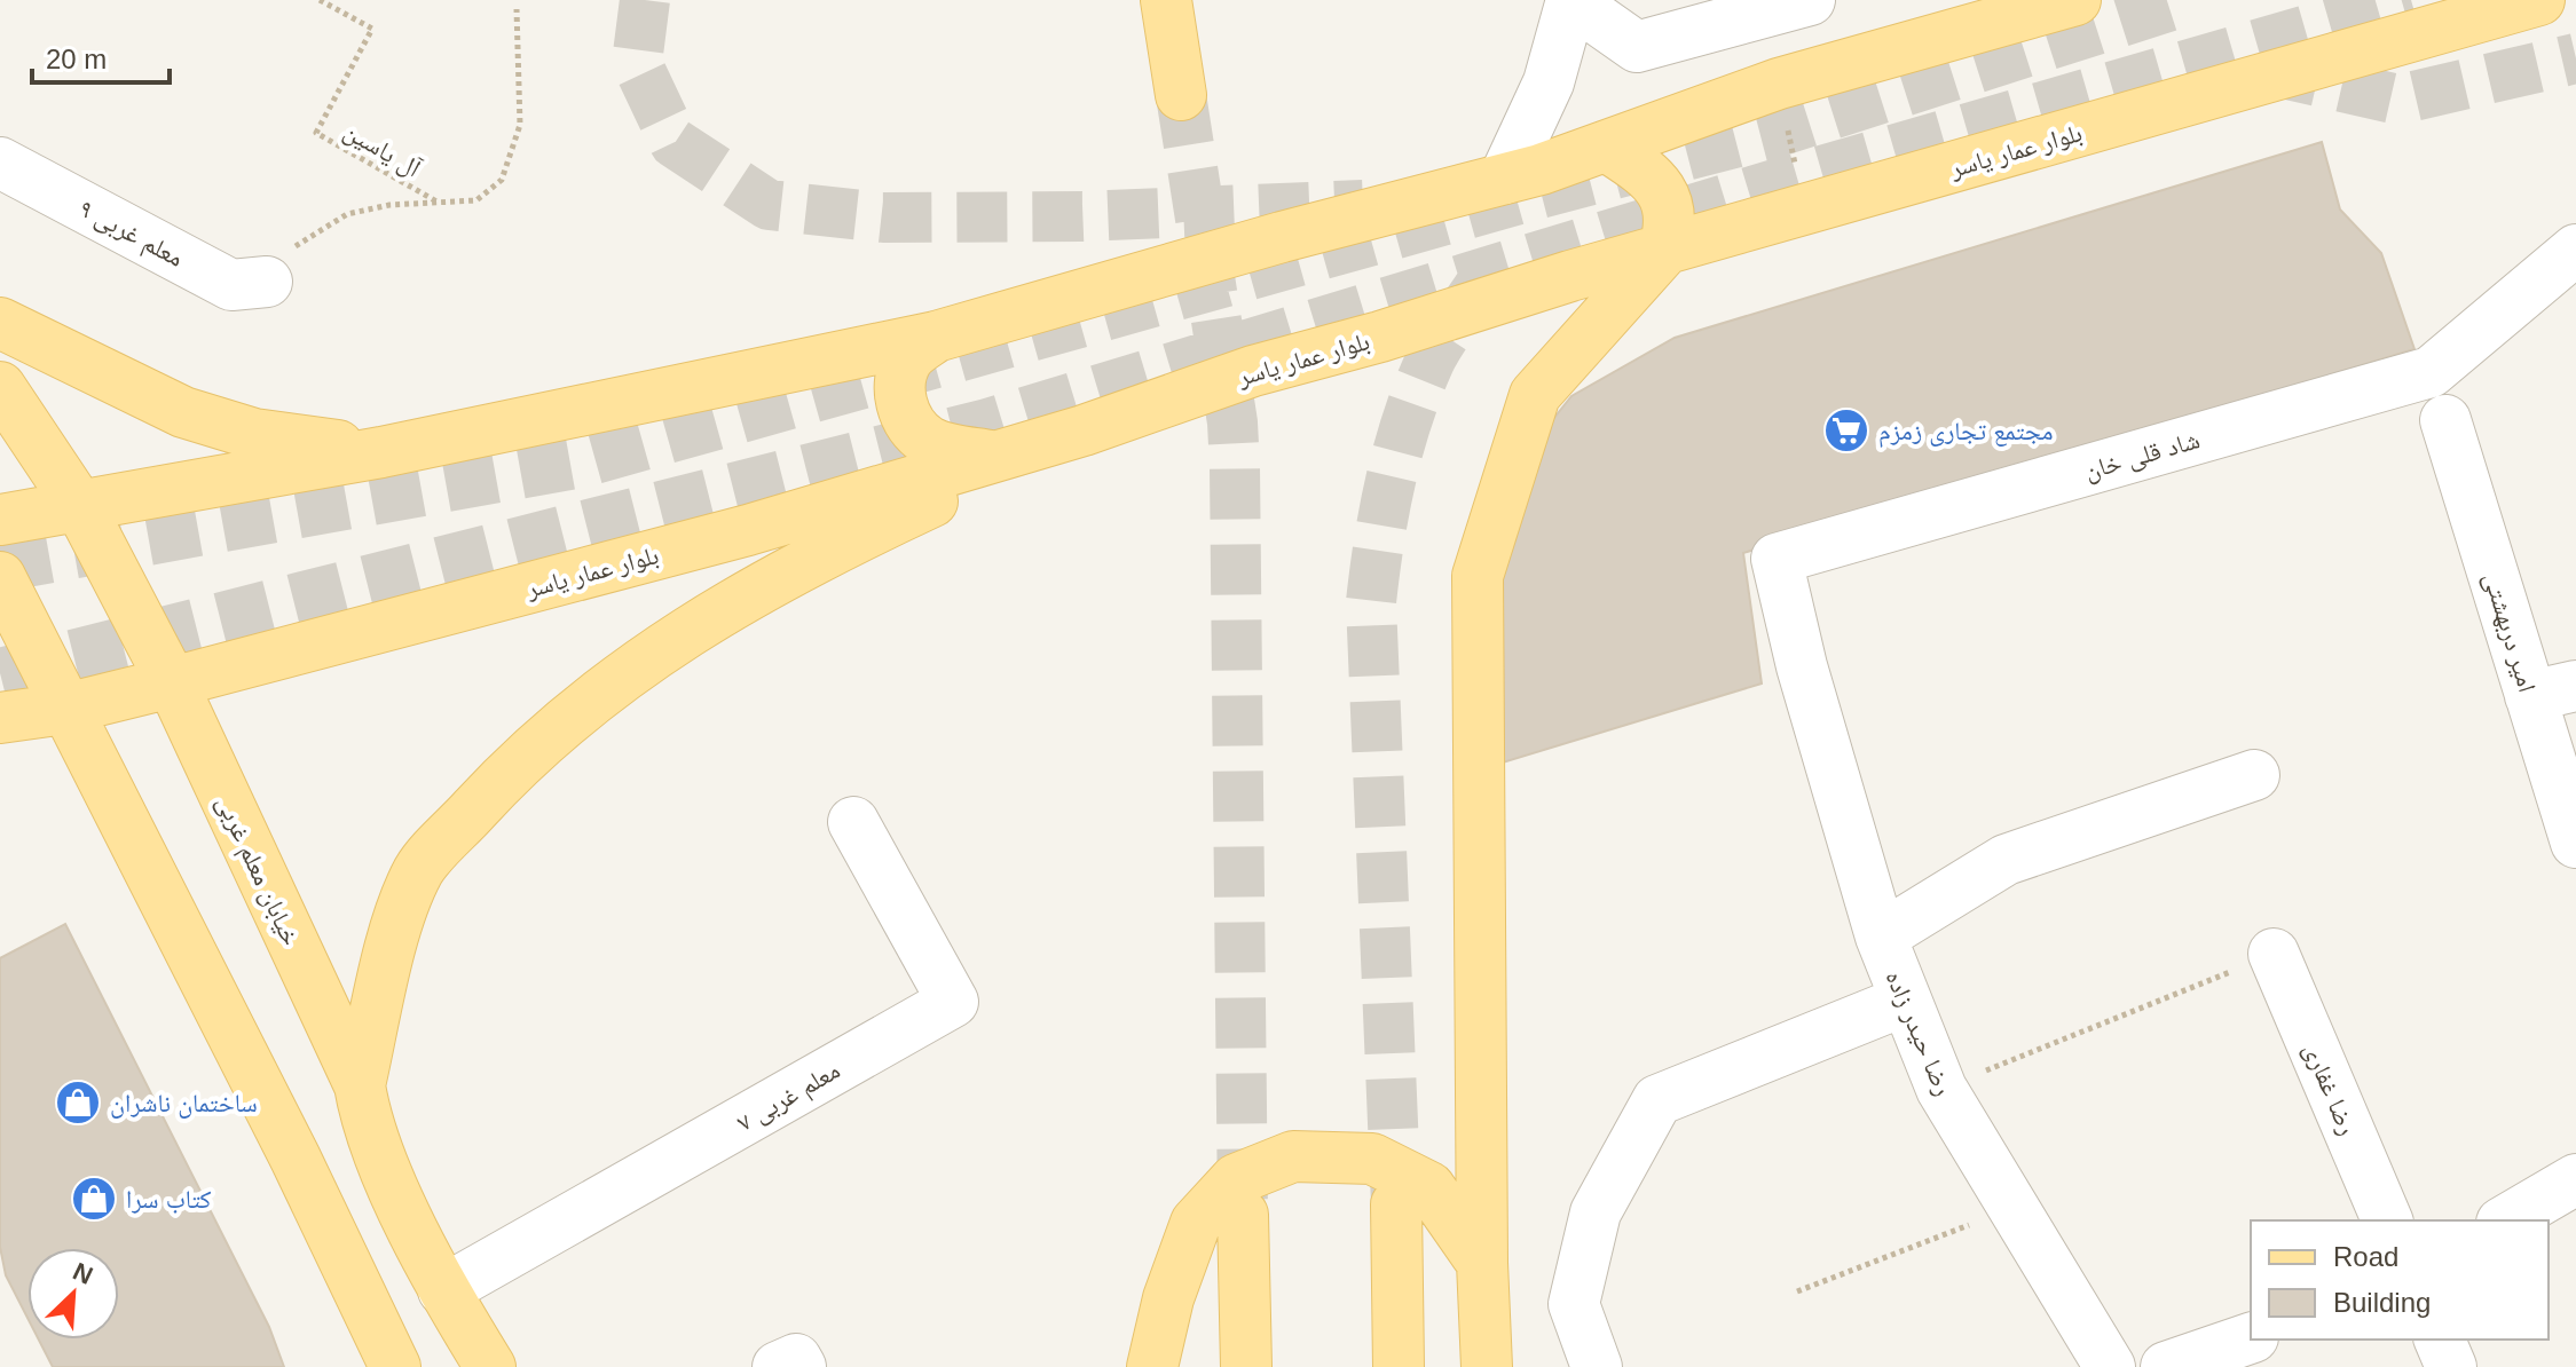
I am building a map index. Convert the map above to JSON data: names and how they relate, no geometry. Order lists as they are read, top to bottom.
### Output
{
  "streets": {
    "main road": ["بلوار عمار یاسر", "خیابان معلم غربی"],
    "street": [
      "معلم غربی ۹",
      "شاد قلی خان",
      "امیر دربهشتی",
      "رضا حیدر زاده",
      "رضا غفاری",
      "معلم غربی ۷"
    ],
    "path": ["آل یاسین"]
  },
  "crossings": [
    ["بلوار عمار یاسر", "خیابان معلم غربی"],
    ["شاد قلی خان", "رضا حیدر زاده"],
    ["خیابان معلم غربی", "معلم غربی ۷"]
  ],
  "places": {
    "supermarket": ["مجتمع تجاری زمزم"],
    "shop": ["ساختمان ناشران", "کتاب سرا"]
  },
  "legend": ["Road", "Building"],
  "scale_bar": "20 m",
  "north": "top right"
}
